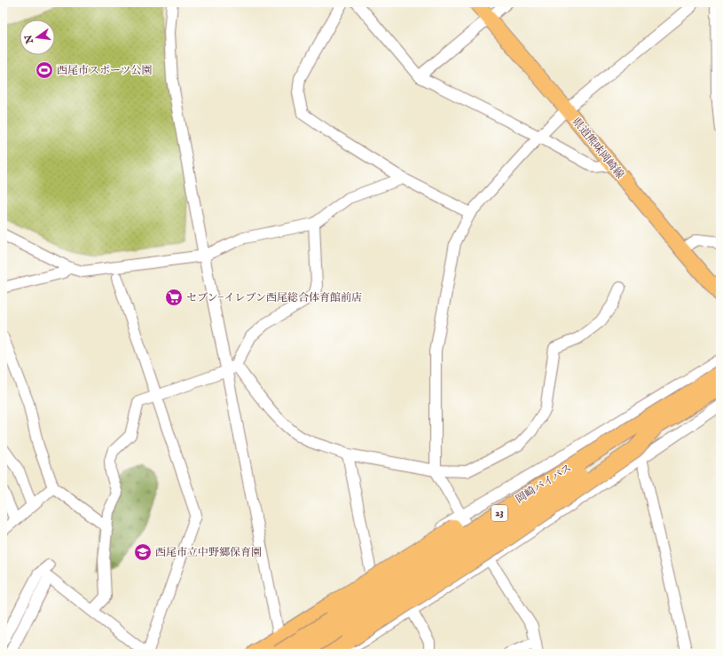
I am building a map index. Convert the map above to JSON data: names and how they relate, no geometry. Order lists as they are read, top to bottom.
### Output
{
  "streets": {
    "highway": ["岡崎バイパス", "23"],
    "main road": ["県道熊味岡崎線"]
  },
  "crossings": [
    ["岡崎バイパス", "23"]
  ],
  "places": {
    "sports": ["西尾市スポーツ公園"],
    "supermarket": ["セブン−イレブン西尾総合体育館前店"],
    "school or university": ["西尾市立中野郷保育園"]
  },
  "north": "left"
}
